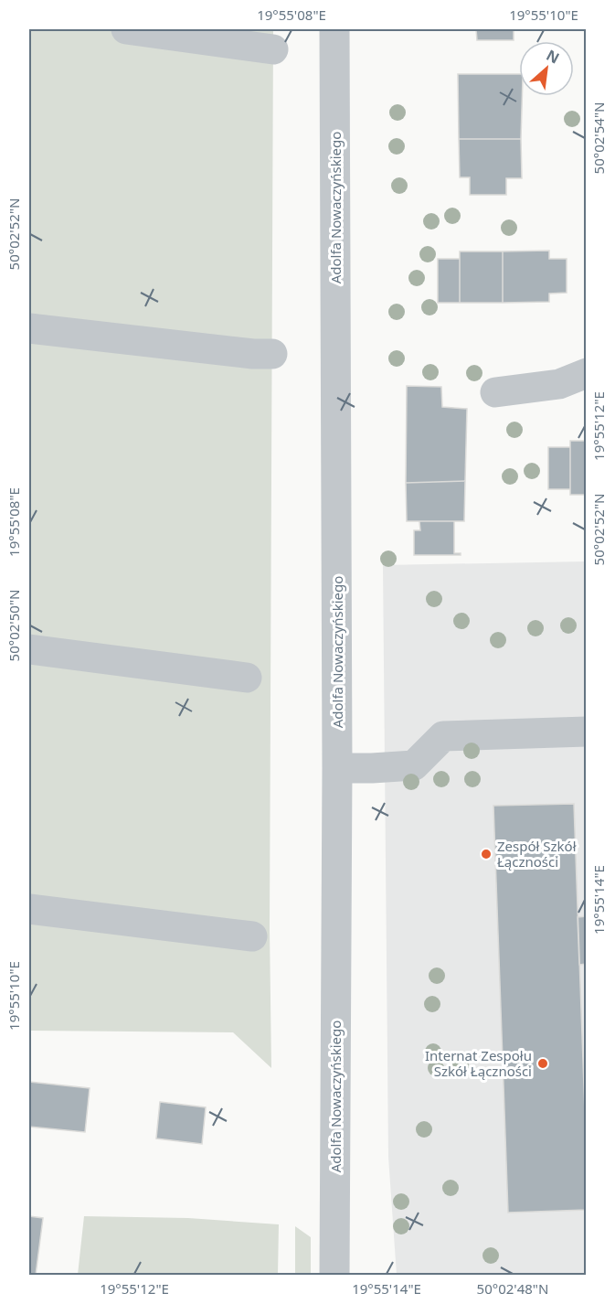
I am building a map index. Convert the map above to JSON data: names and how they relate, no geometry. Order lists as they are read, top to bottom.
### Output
{
  "streets": {
    "street": ["Adolfa Nowaczyńskiego"]
  },
  "places": ["Zespół Szkół Łączności", "Internat Zespołu Szkół Łączności"],
  "north": "top right",
  "coordinates": [
    "19°55'08\"E",
    "19°55'10\"E",
    "50°02'54\"N",
    "50°02'52\"N",
    "19°55'12\"E",
    "50°02'50\"N",
    "19°55'14\"E",
    "50°02'48\"N"
  ]
}
